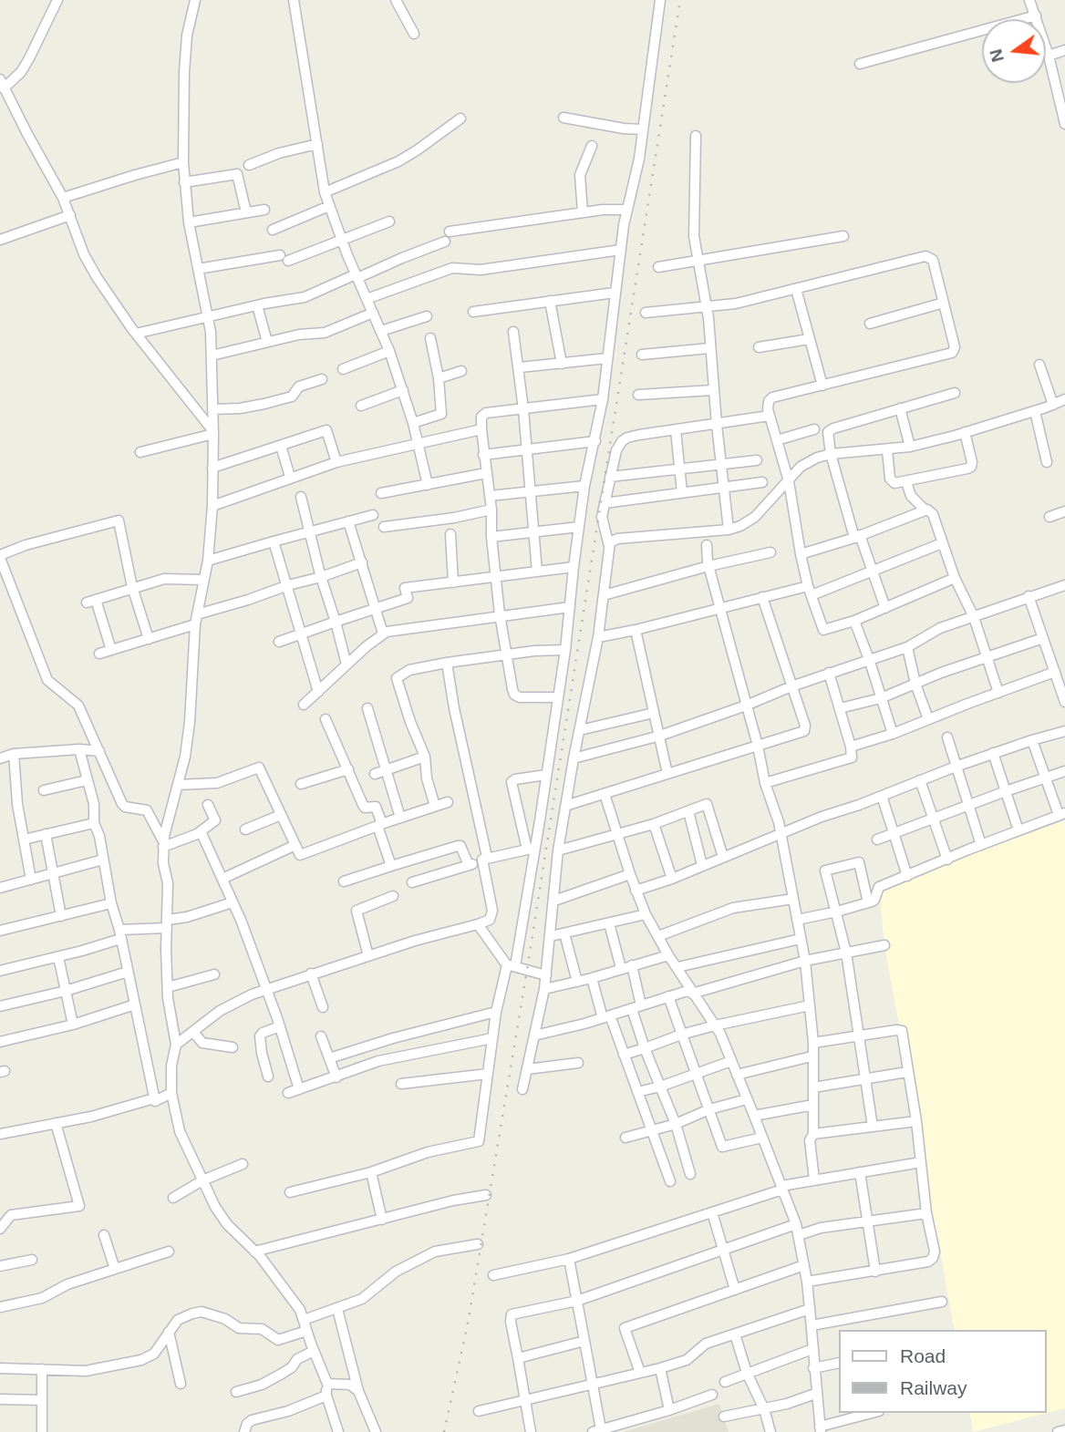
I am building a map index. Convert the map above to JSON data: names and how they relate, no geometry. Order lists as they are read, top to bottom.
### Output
{
  "legend": ["Road", "Railway"],
  "north": "left"
}
